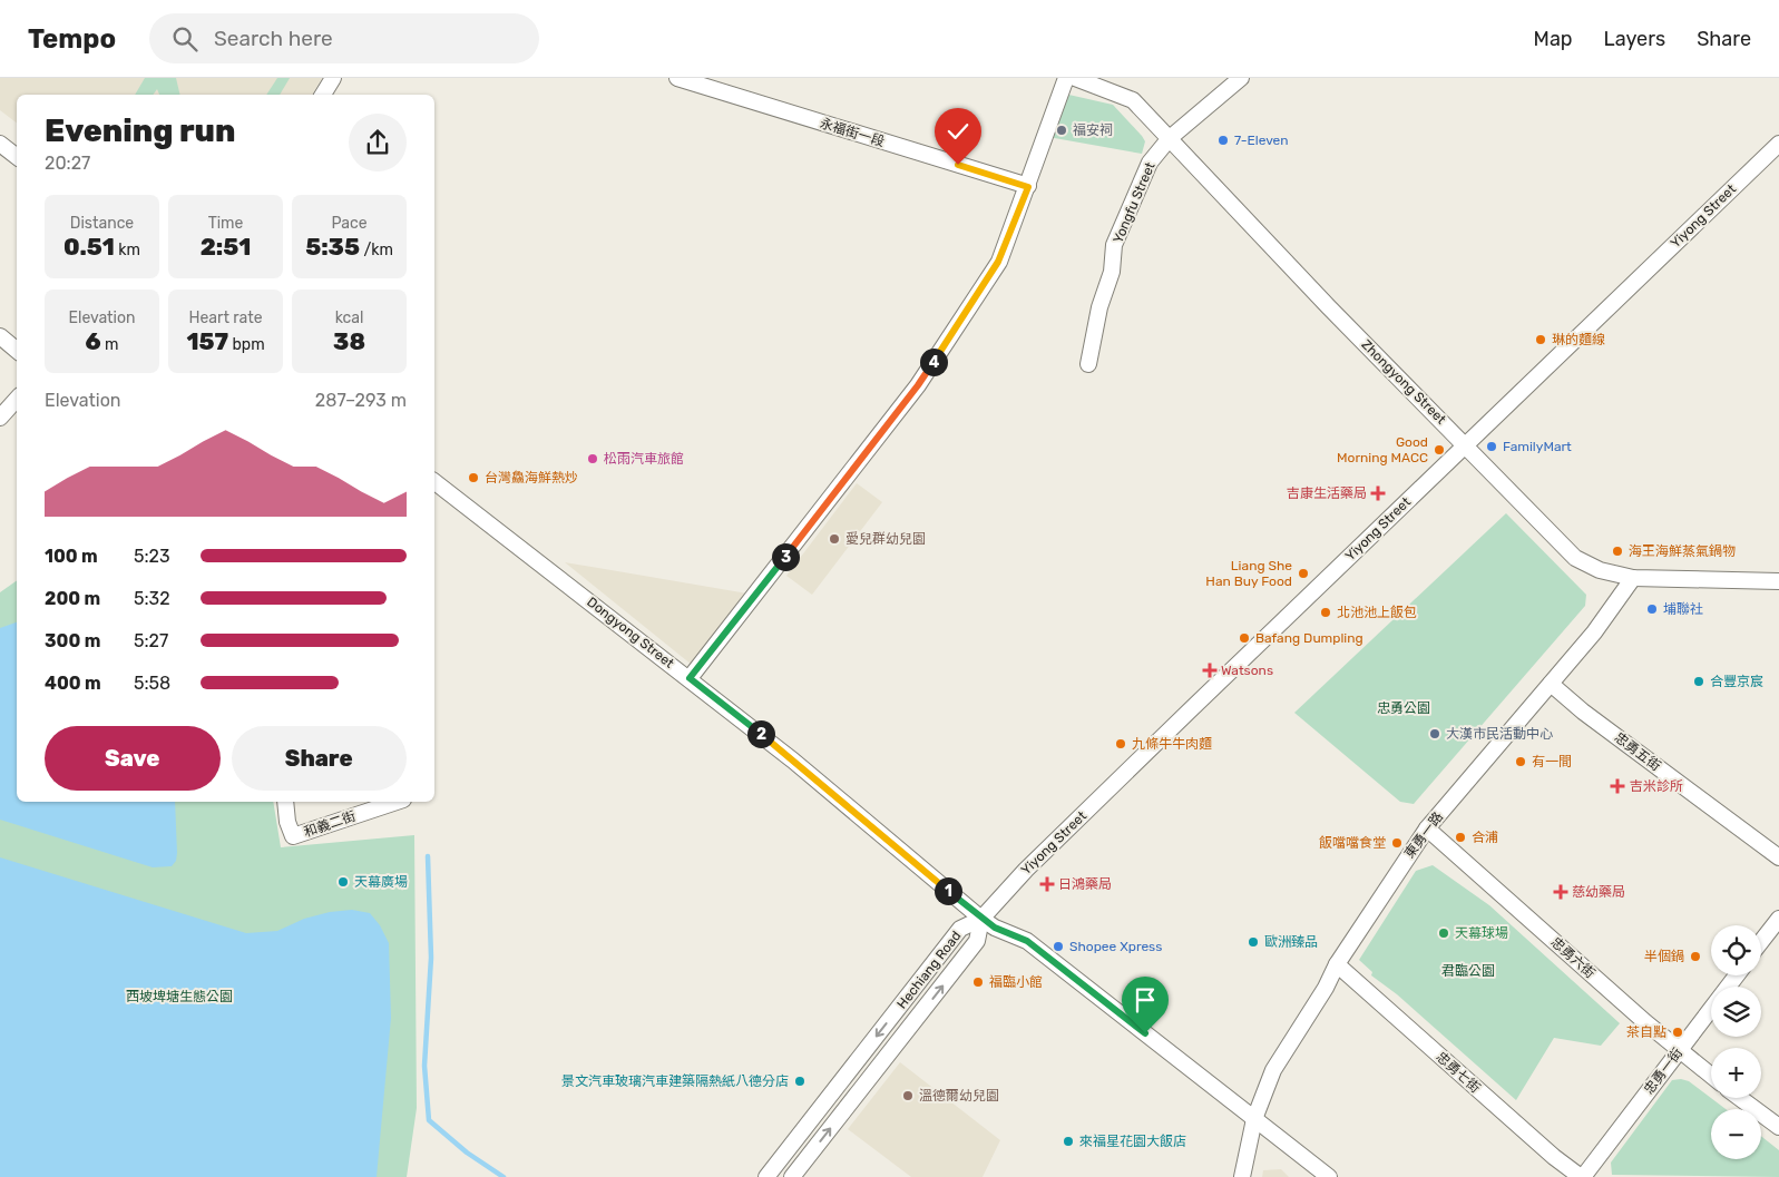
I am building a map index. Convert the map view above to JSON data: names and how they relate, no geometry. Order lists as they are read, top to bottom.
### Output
{
  "streets": {
    "street": [
      "永福街一段",
      "Yongfu Street",
      "Yiyong Street",
      "Zhongyong Street",
      "Dongyong Street",
      "忠勇五街",
      "和義二街",
      "東勇一路",
      "忠勇六街",
      "Hechiang Road",
      "忠勇一街",
      "忠勇七街"
    ]
  },
  "crossings": [
    ["Yongfu Street", "Zhongyong Street"],
    ["Yiyong Street", "Zhongyong Street"],
    ["Yiyong Street", "Dongyong Street"],
    ["Yiyong Street", "Hechiang Road"],
    ["Zhongyong Street", "東勇一路"],
    ["Dongyong Street", "東勇一路"],
    ["Dongyong Street", "Hechiang Road"],
    ["忠勇五街", "東勇一路"],
    ["東勇一路", "忠勇六街"],
    ["東勇一路", "忠勇七街"],
    ["忠勇六街", "忠勇一街"],
    ["忠勇一街", "忠勇七街"]
  ],
  "parks": ["忠勇公園", "君臨公園", "西坡埤塘生態公園"],
  "places": {
    "other": [
      "福安祠",
      "7-Eleven",
      "琳的麵線",
      "FamilyMart",
      "Good Morning MACC",
      "松雨汽車旅館",
      "台灣鱻海鮮熱炒",
      "愛兒群幼兒園",
      "海王海鮮蒸氣鍋物",
      "Liang She Han Buy Food",
      "埔聯社",
      "北池池上飯包",
      "Bafang Dumpling",
      "合豐京宸",
      "大漢市民活動中心",
      "九條牛牛肉麵",
      "有一間",
      "合浦",
      "飯噹噹食堂",
      "天幕廣場",
      "天幕球場",
      "歐洲臻品",
      "Shopee Xpress",
      "半個鍋",
      "福臨小館",
      "茶自點",
      "景文汽車玻璃汽車建築隔熱紙八德分店",
      "溫德爾幼兒園",
      "來福星花園大飯店"
    ],
    "health": [
      "吉康生活藥局",
      "Watsons",
      "吉米診所",
      "日鴻藥局",
      "慈幼藥局"
    ]
  },
  "page": {
    "header": "Tempo",
    "search": "Search here",
    "nav": ["Map", "Layers", "Share"],
    "heading": ["Evening run", "20:27"],
    "stats": [
      ["Distance", "0.51 km"],
      ["Time", "2:51"],
      ["Pace", "5:35 /km"],
      ["Elevation", "6 m"],
      ["Heart rate", "157 bpm"],
      ["kcal", "38"]
    ],
    "pins": [
      "4",
      "3",
      "2",
      "1"
    ],
    "chart": ["Elevation", "287–293 m"],
    "list": [
      {
        "name": "100 m",
        "note": "5:23"
      },
      {
        "name": "200 m",
        "note": "5:32"
      },
      {
        "name": "300 m",
        "note": "5:27"
      },
      {
        "name": "400 m",
        "note": "5:58"
      }
    ],
    "buttons": ["Save", "Share"],
    "map_buttons": ["+", "−"]
  }
}
